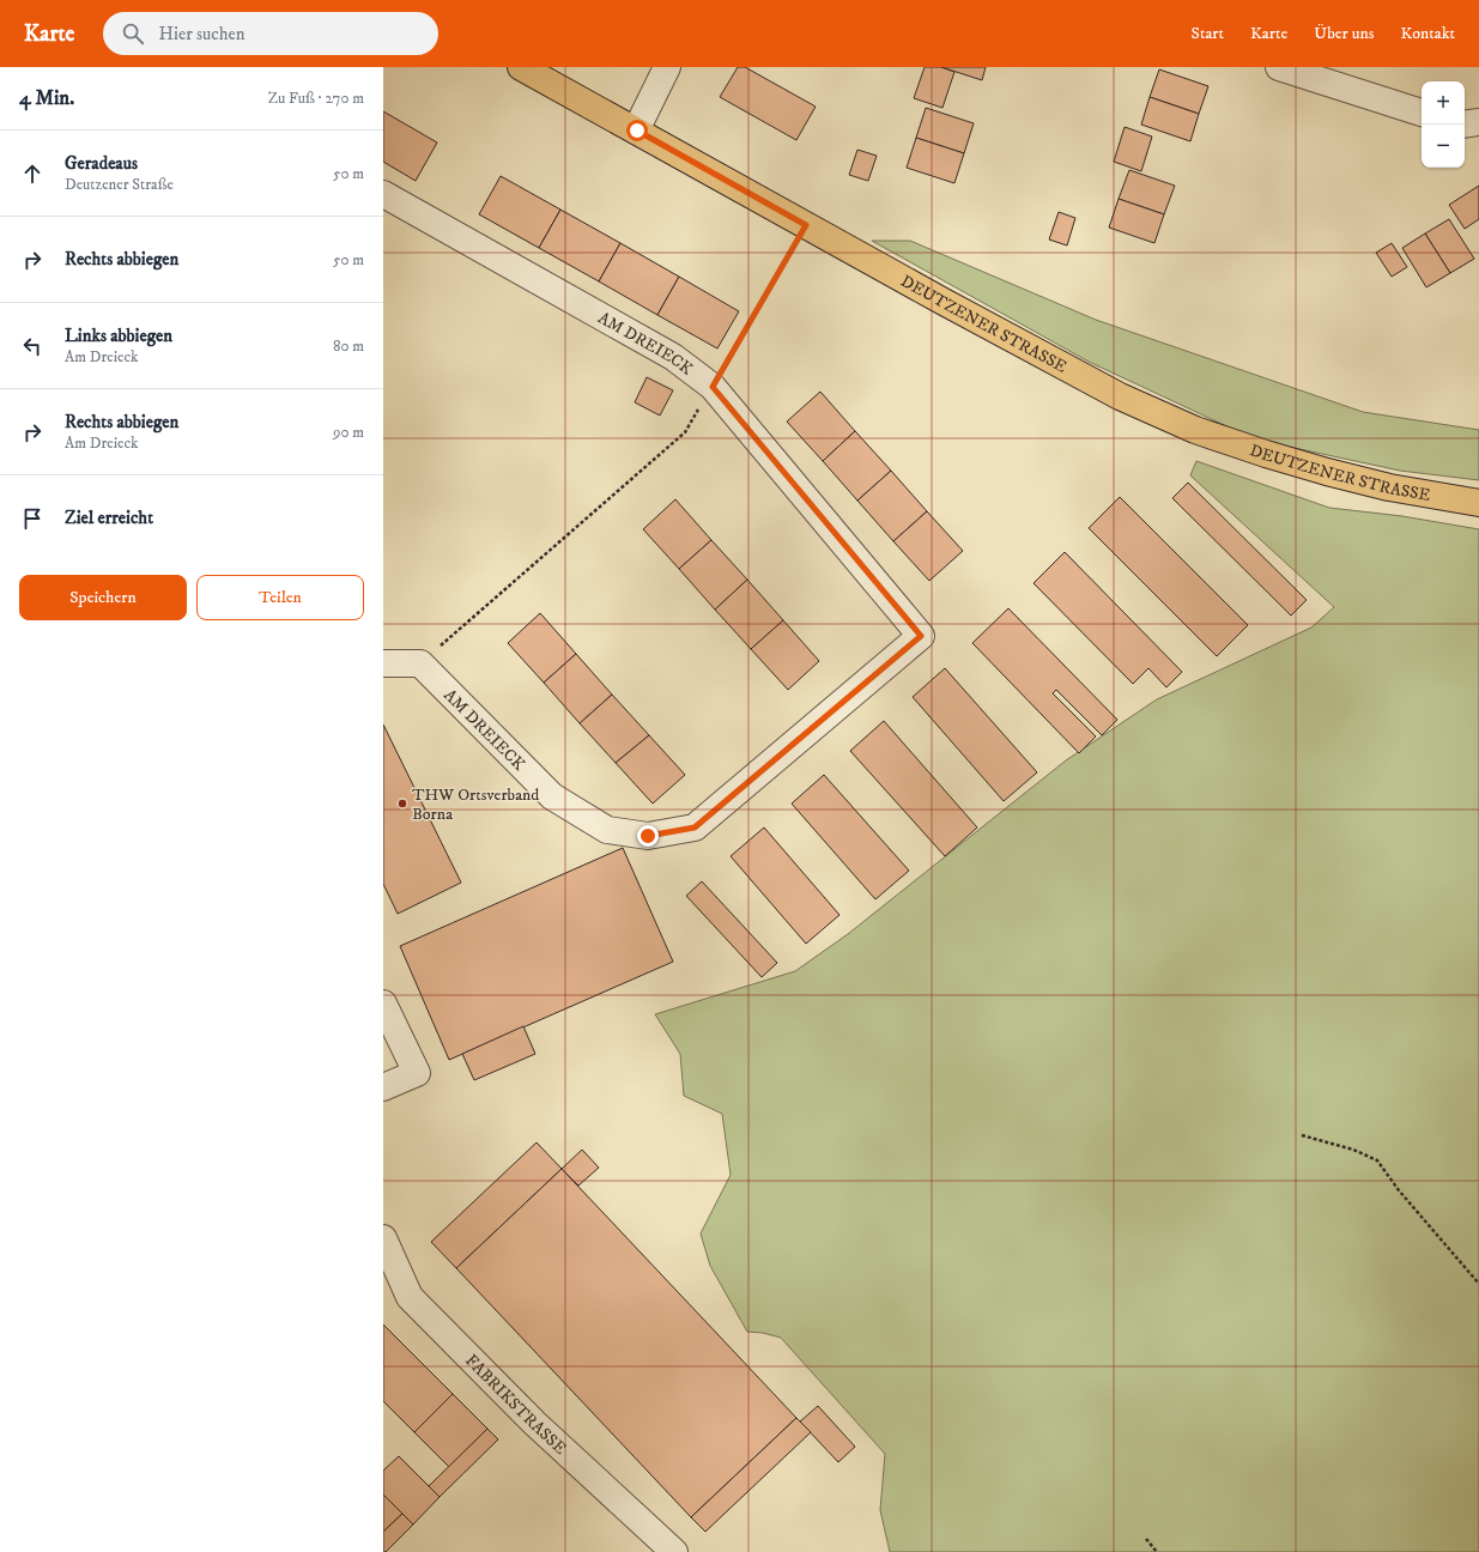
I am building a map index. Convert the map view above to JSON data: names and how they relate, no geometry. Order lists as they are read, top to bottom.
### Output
{
  "streets": {
    "main road": ["DEUTZENER STRASSE"],
    "street": ["AM DREIECK", "FABRIKSTRASSE"]
  },
  "places": ["THW Ortsverband Borna"],
  "page": {
    "header": "Karte",
    "search": "Hier suchen",
    "nav": [
      "Start",
      "Karte",
      "Über uns",
      "Kontakt"
    ],
    "heading": ["4 Min.", "Zu Fuß · 270 m"],
    "map_buttons": ["+", "−"],
    "list": [
      ["Geradeaus", "Deutzener Straße", "50 m"],
      ["Rechts abbiegen", "50 m"],
      ["Links abbiegen", "Am Dreieck", "80 m"],
      ["Rechts abbiegen", "Am Dreieck", "90 m"],
      "Ziel erreicht"
    ],
    "buttons": ["Speichern", "Teilen"]
  }
}
